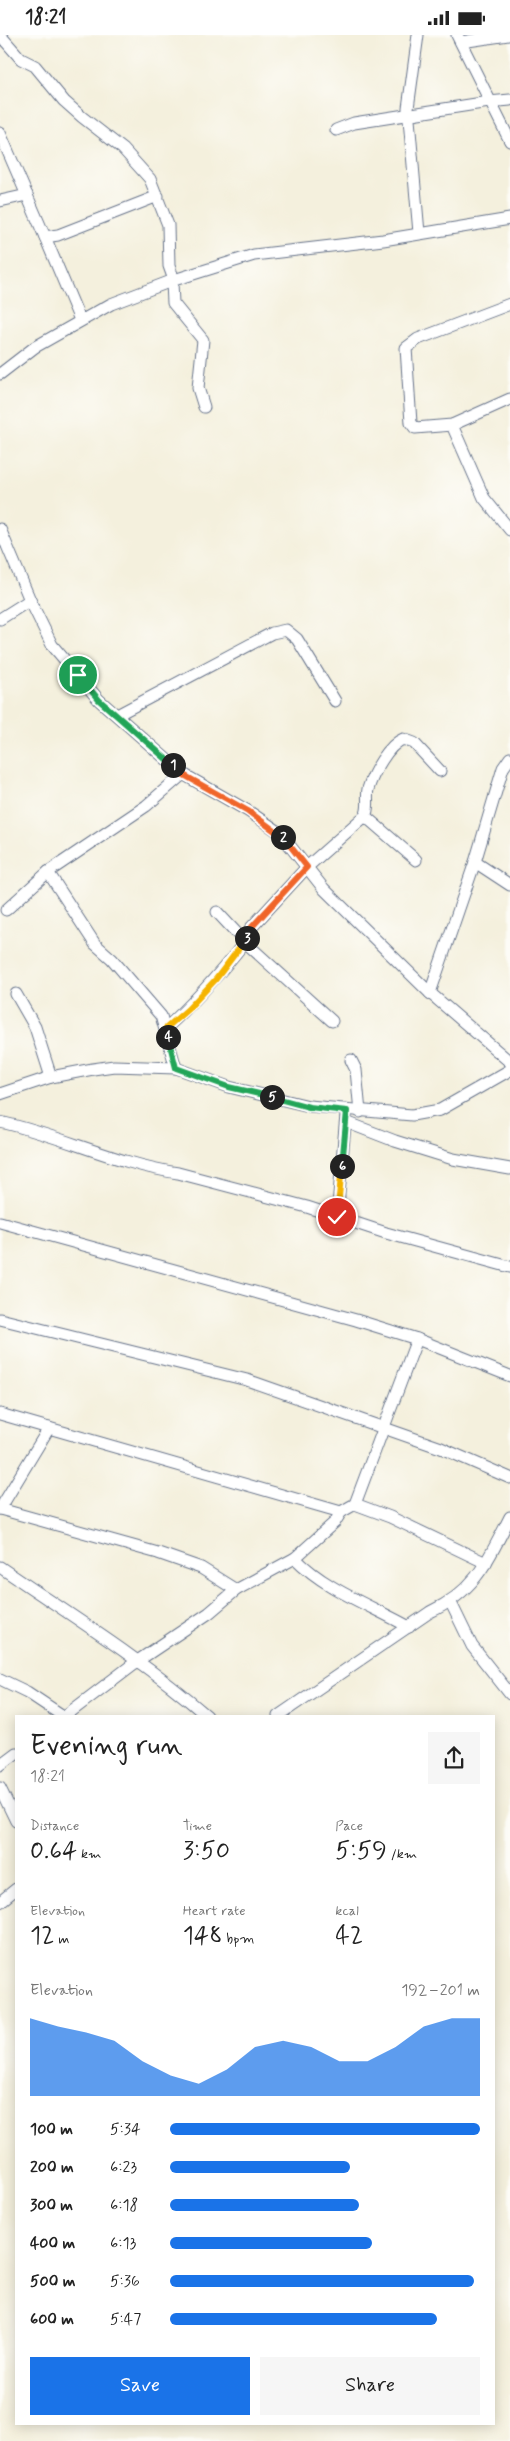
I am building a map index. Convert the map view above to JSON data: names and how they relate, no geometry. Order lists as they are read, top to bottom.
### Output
{
  "page": {
    "status": "18:21",
    "pins": [
      "1",
      "2",
      "3",
      "4",
      "5",
      "6"
    ],
    "heading": ["Evening run", "18:21"],
    "stats": [
      ["Distance", "0.64 km"],
      ["Time", "3:50"],
      ["Pace", "5:59 /km"],
      ["Elevation", "12 m"],
      ["Heart rate", "148 bpm"],
      ["kcal", "42"]
    ],
    "chart": ["Elevation", "192–201 m"],
    "list": [
      {
        "name": "100 m",
        "note": "5:34"
      },
      {
        "name": "200 m",
        "note": "6:23"
      },
      {
        "name": "300 m",
        "note": "6:18"
      },
      {
        "name": "400 m",
        "note": "6:13"
      },
      {
        "name": "500 m",
        "note": "5:36"
      },
      {
        "name": "600 m",
        "note": "5:47"
      }
    ],
    "buttons": ["Save", "Share"]
  }
}
